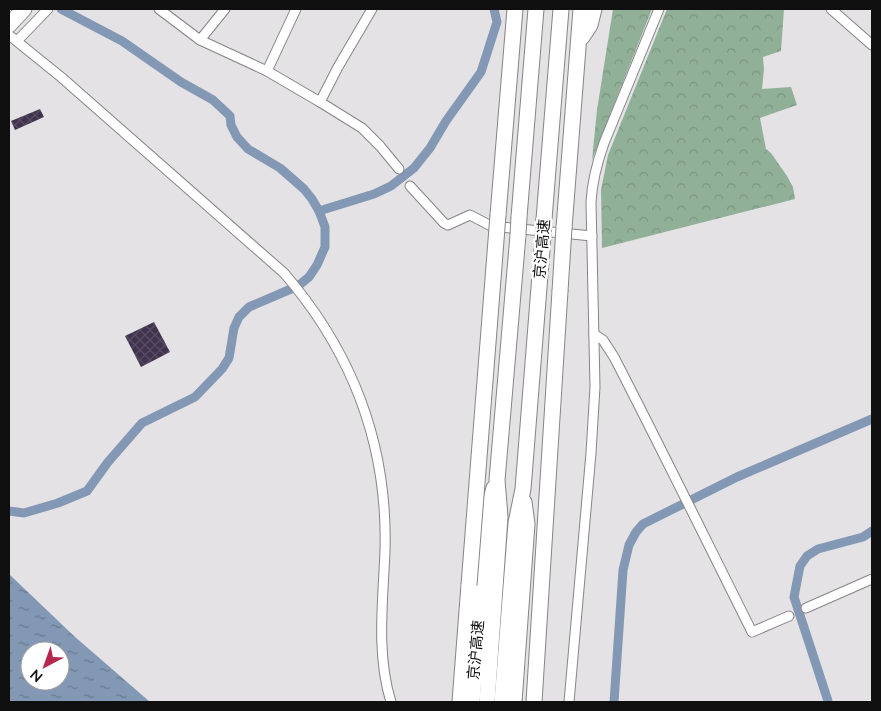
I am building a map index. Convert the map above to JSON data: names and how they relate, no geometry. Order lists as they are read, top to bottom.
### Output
{
  "streets": {
    "highway": ["京沪高速"]
  },
  "north": "bottom left"
}
